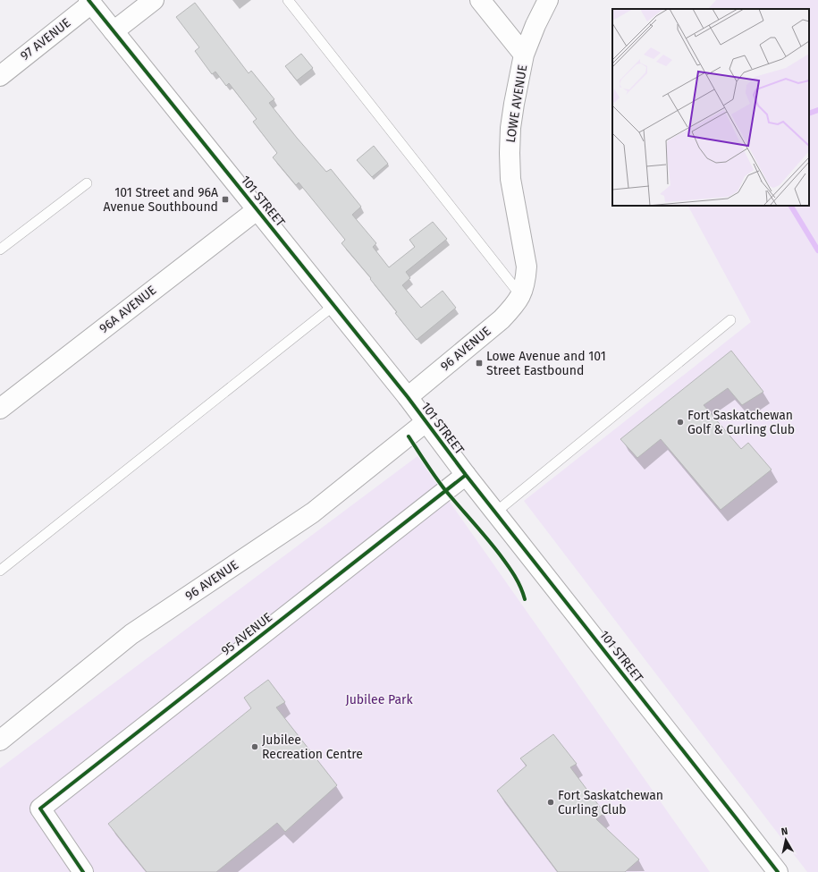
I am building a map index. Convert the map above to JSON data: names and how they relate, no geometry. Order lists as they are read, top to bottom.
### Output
{
  "streets": {
    "street": [
      "97 AVENUE",
      "LOWE AVENUE",
      "101 STREET",
      "96A AVENUE",
      "96 AVENUE",
      "95 AVENUE"
    ]
  },
  "crossings": [
    ["97 AVENUE", "101 STREET"],
    ["LOWE AVENUE", "96 AVENUE"],
    ["101 STREET", "96A AVENUE"],
    ["101 STREET", "96 AVENUE"],
    ["101 STREET", "95 AVENUE"]
  ],
  "parks": ["Jubilee Park"],
  "places": {
    "transit": ["101 Street and 96A Avenue Southbound", "Lowe Avenue and 101 Street Eastbound"],
    "other": ["Fort Saskatchewan Golf & Curling Club", "Jubilee Recreation Centre", "Fort Saskatchewan Curling Club"]
  },
  "north": "top"
}
